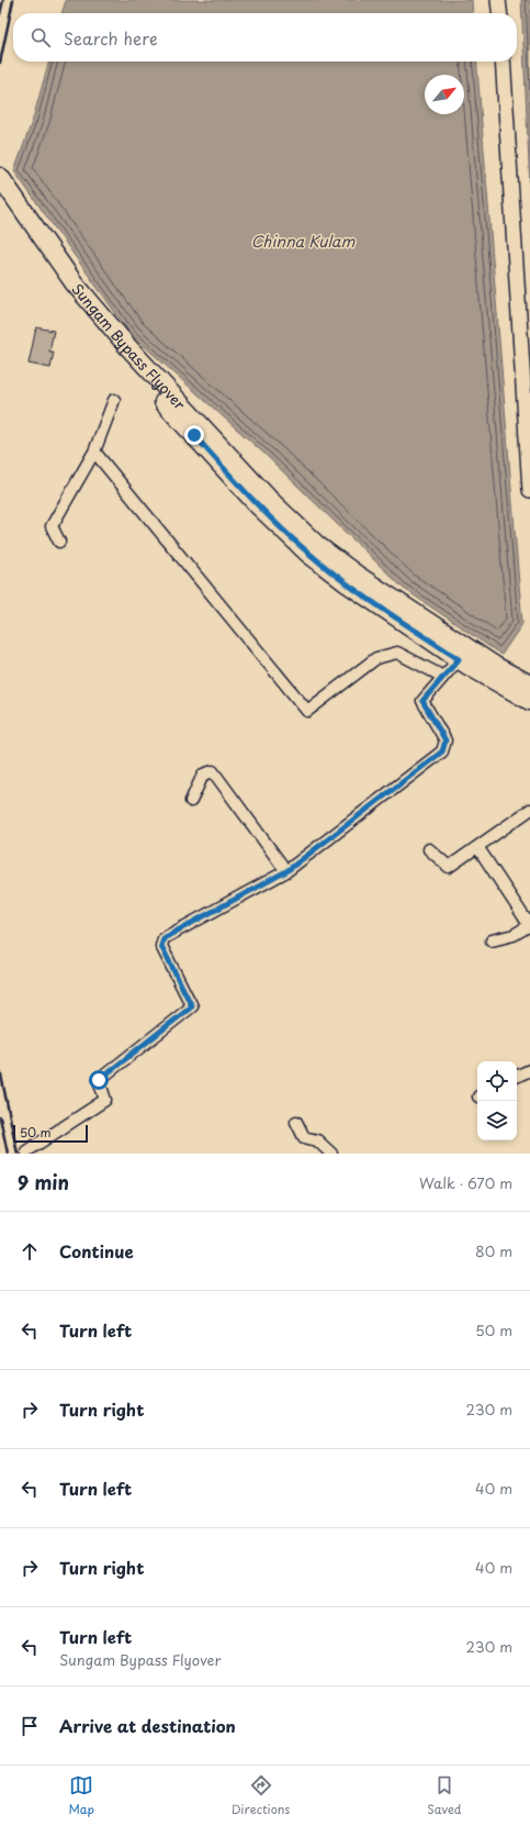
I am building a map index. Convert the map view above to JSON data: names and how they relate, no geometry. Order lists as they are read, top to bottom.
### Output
{
  "streets": {
    "main road": ["Sungam Bypass Flyover"]
  },
  "water": ["Chinna Kulam"],
  "scale_bar": "50 m",
  "north": "top right",
  "page": {
    "search": "Search here",
    "scale": "50 m",
    "heading": ["9 min", "Walk · 670 m"],
    "list": [
      ["Continue", "80 m"],
      ["Turn left", "50 m"],
      ["Turn right", "230 m"],
      ["Turn left", "40 m"],
      ["Turn right", "40 m"],
      ["Turn left", "Sungam Bypass Flyover", "230 m"],
      "Arrive at destination"
    ],
    "nav": ["Map", "Directions", "Saved"]
  }
}
